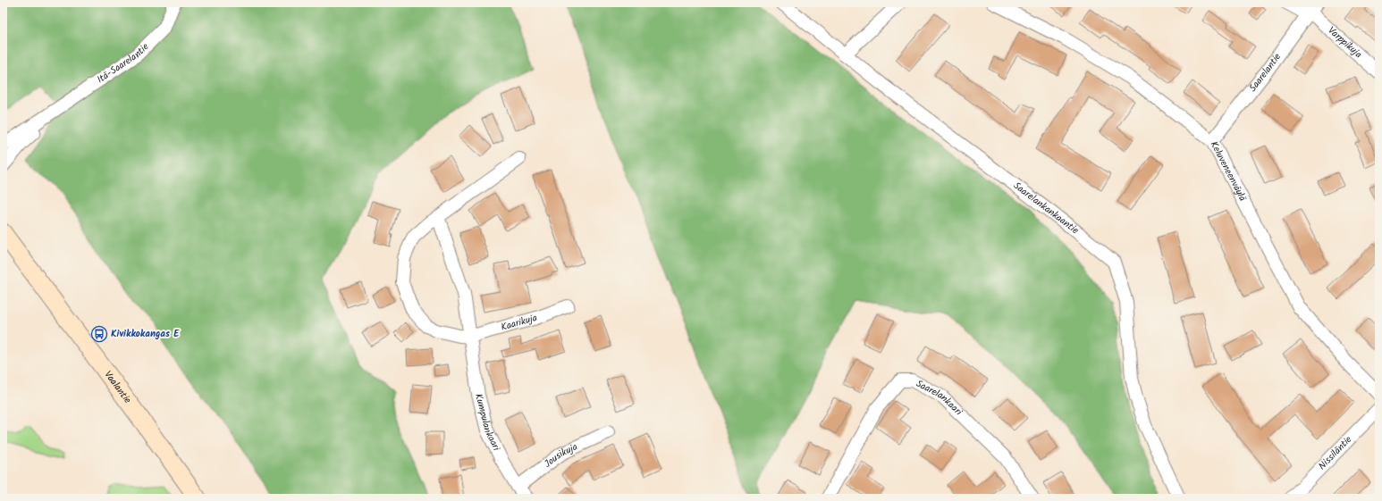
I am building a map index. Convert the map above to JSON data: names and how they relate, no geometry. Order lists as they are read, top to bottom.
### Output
{
  "streets": {
    "street": [
      "Varppikuja",
      "Itä-Saarelantie",
      "Saarelantie",
      "Keluveneenväylä",
      "Saarelankankaantie",
      "Kaarikuja",
      "Vaalantie",
      "Saarelankaari",
      "Kumpulankaari",
      "Nissiläntie",
      "Jousikuja"
    ]
  },
  "crossings": [
    ["Varppikuja", "Saarelantie"],
    ["Saarelantie", "Keluveneenväylä"],
    ["Kaarikuja", "Kumpulankaari"],
    ["Kumpulankaari", "Jousikuja"]
  ],
  "places": {
    "bus stop": ["Kivikkokangas E"]
  }
}
